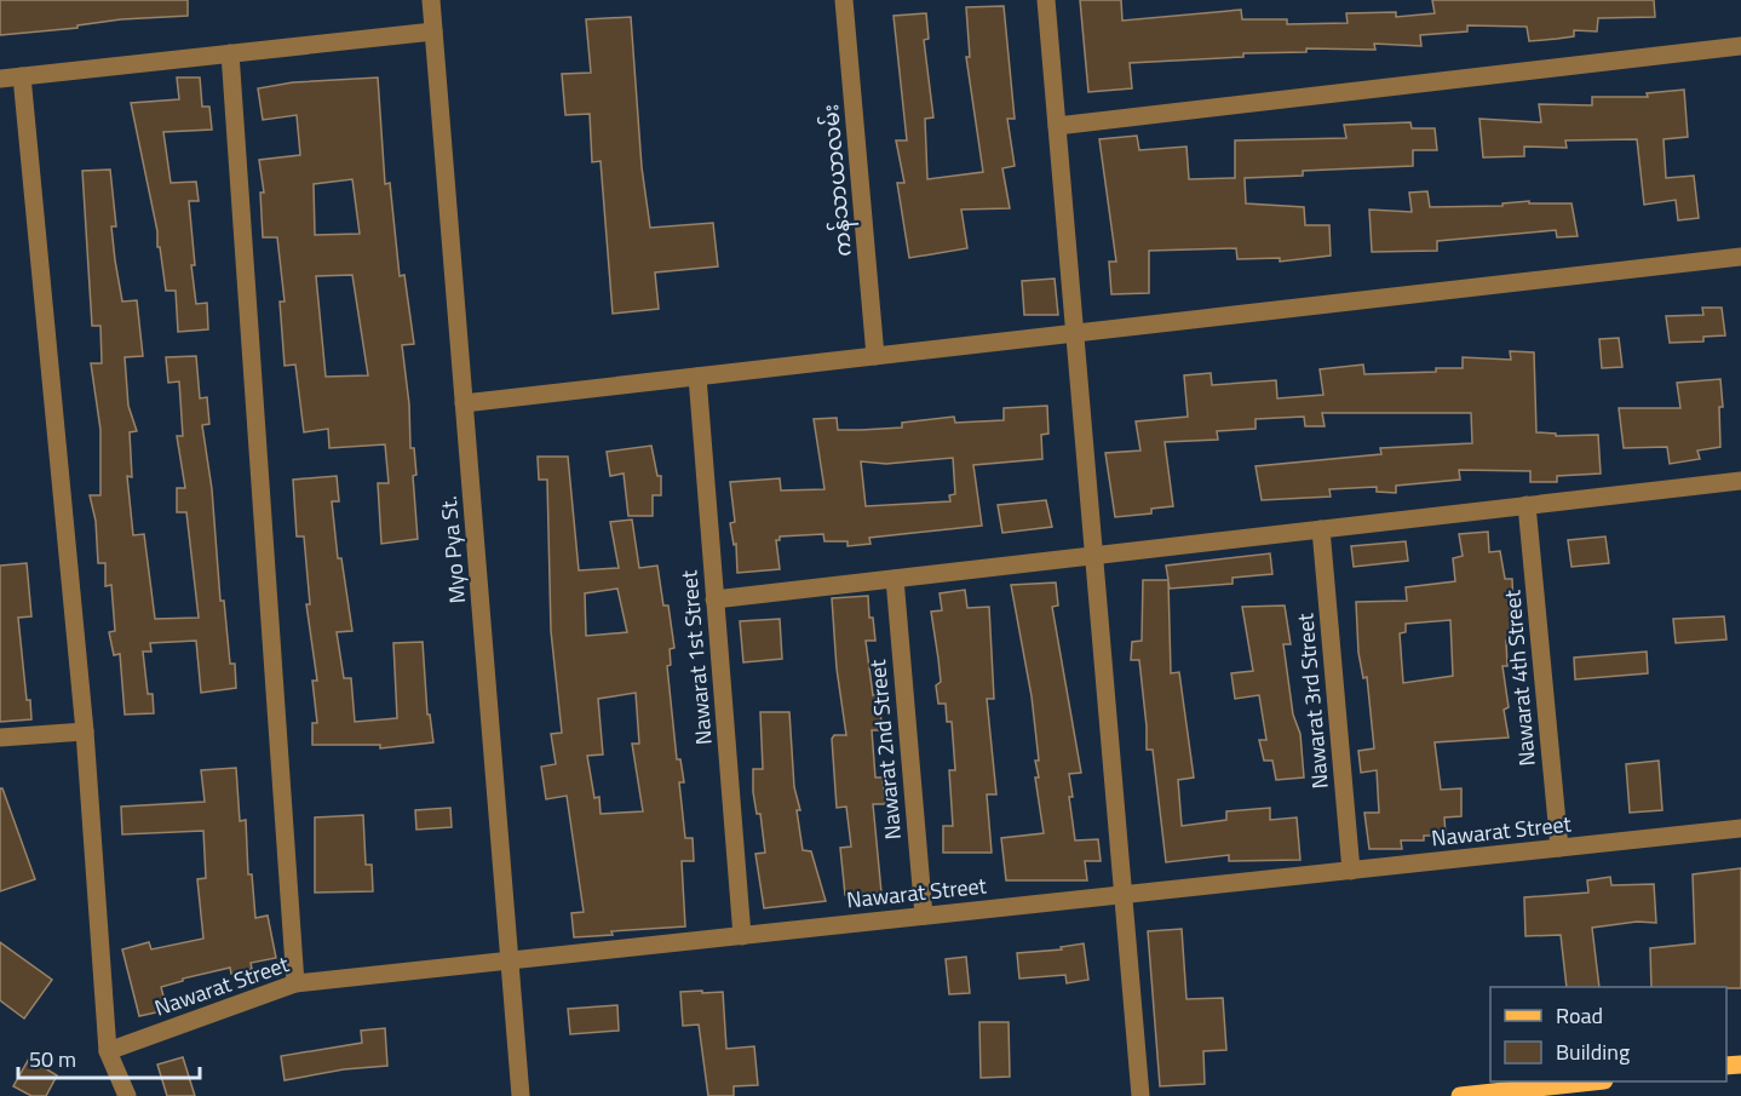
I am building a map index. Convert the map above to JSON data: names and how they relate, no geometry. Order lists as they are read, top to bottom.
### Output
{
  "streets": {
    "street": [
      "ကန်သာယာလမ်း",
      "Myo Pya St.",
      "Nawarat 1st Street",
      "Nawarat 4th Street",
      "Nawarat 3rd Street",
      "Nawarat 2nd Street",
      "Nawarat Street"
    ]
  },
  "crossings": [
    ["Myo Pya St.", "Nawarat Street"],
    ["Nawarat 1st Street", "Nawarat Street"],
    ["Nawarat 4th Street", "Nawarat Street"],
    ["Nawarat 3rd Street", "Nawarat Street"],
    ["Nawarat 2nd Street", "Nawarat Street"]
  ],
  "legend": ["Road", "Building"],
  "scale_bar": "50 m"
}
